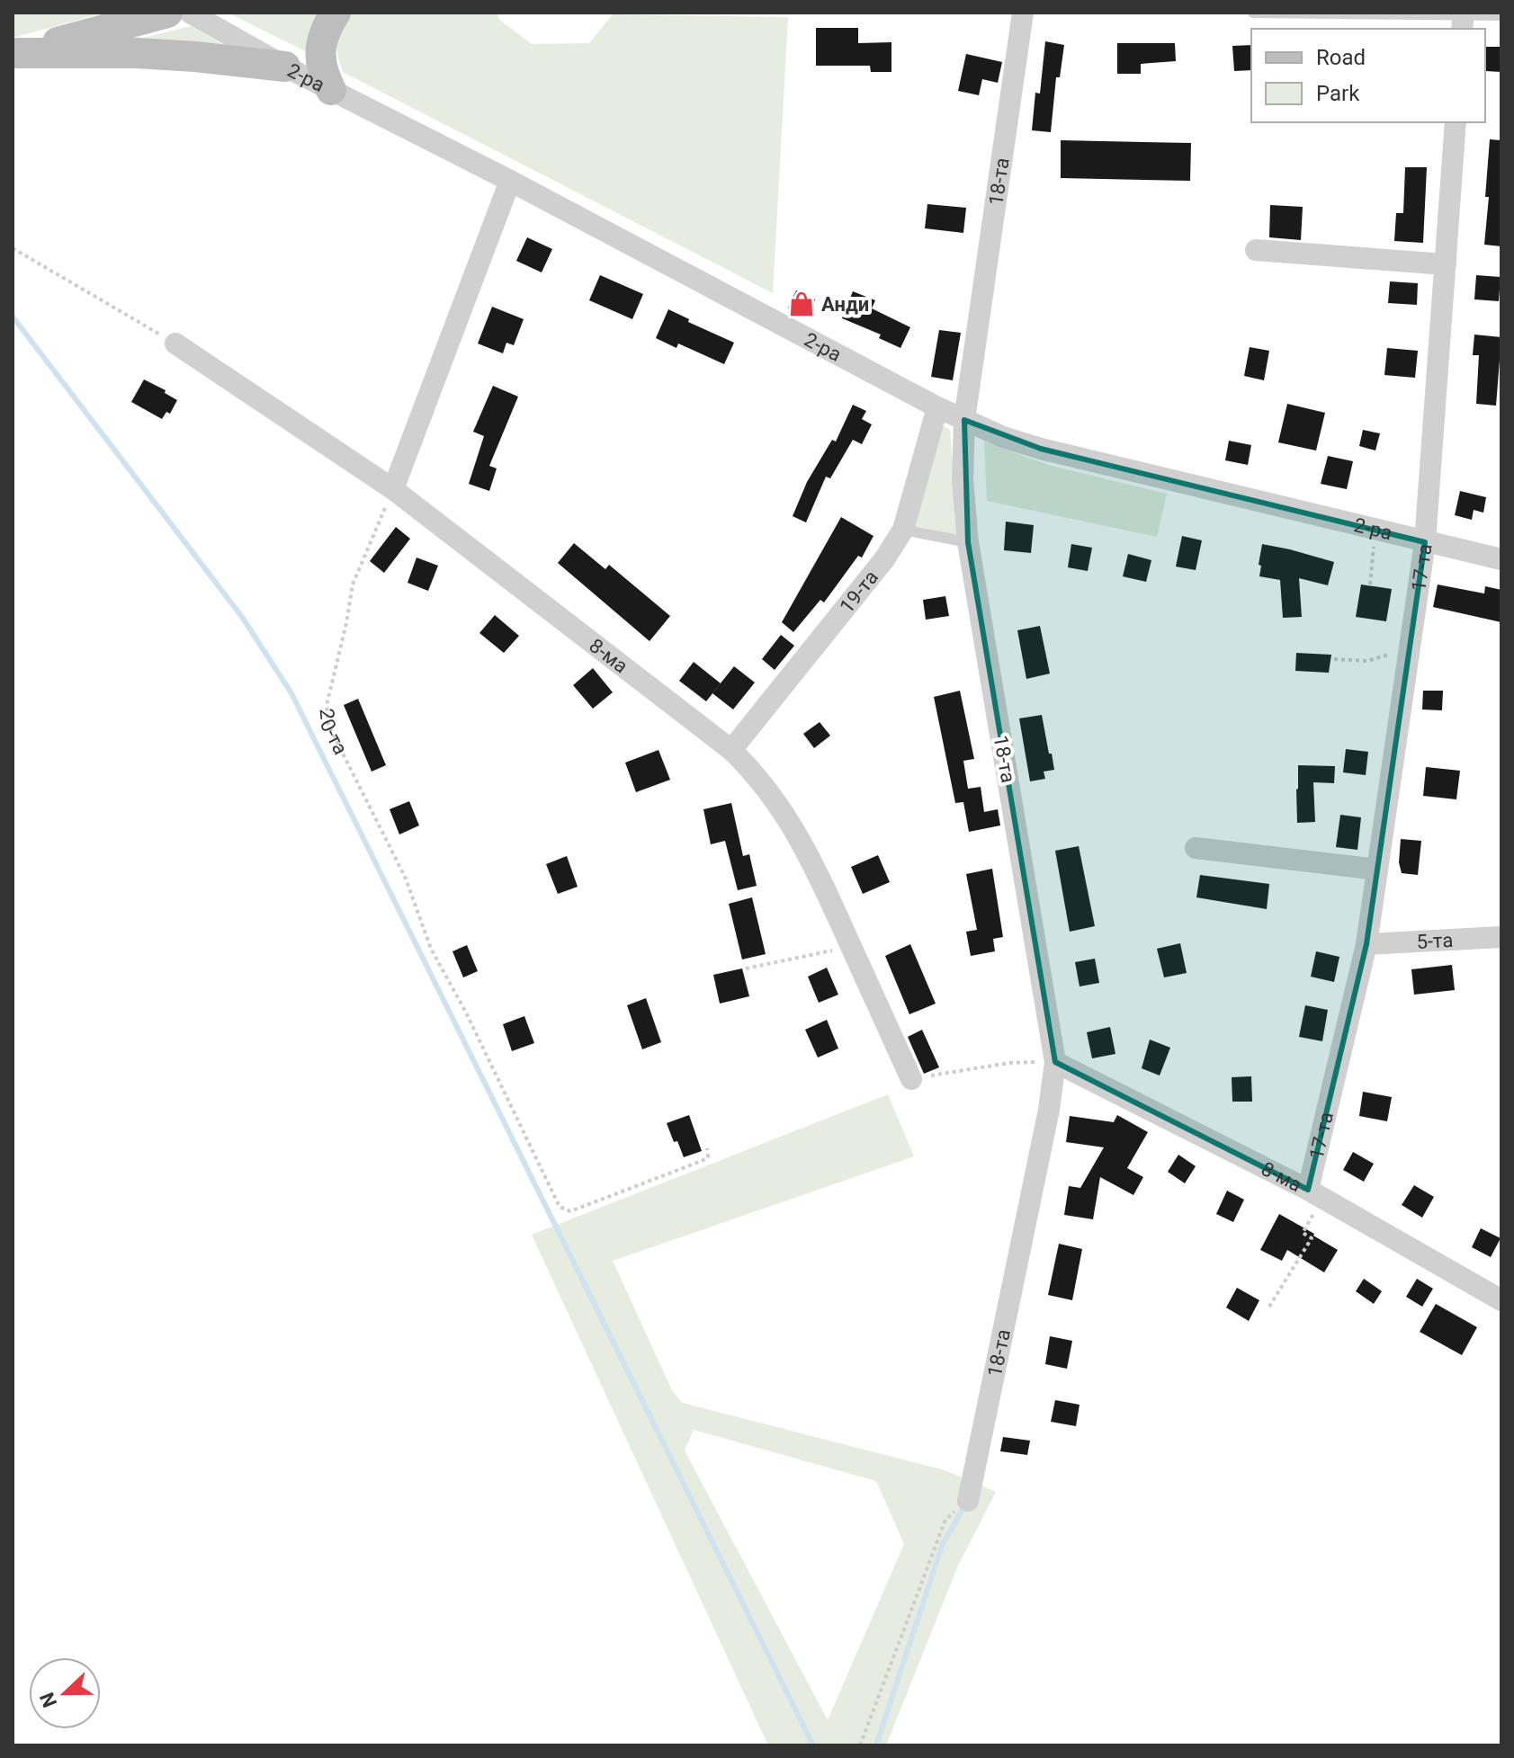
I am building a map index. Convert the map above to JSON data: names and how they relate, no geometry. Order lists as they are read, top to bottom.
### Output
{
  "streets": {
    "street": [
      "2-ра",
      "18-та",
      "17-та",
      "19-та",
      "8-ма",
      "5-та"
    ],
    "path": ["20-та"]
  },
  "crossings": [
    ["2-ра", "18-та"],
    ["2-ра", "17-та"],
    ["2-ра", "19-та"],
    ["18-та", "8-ма"],
    ["17-та", "8-ма"],
    ["17-та", "5-та"],
    ["19-та", "8-ма"],
    ["8-ма", "20-та"]
  ],
  "places": {
    "shop": ["Анди"]
  },
  "legend": ["Road", "Park"],
  "north": "left"
}
